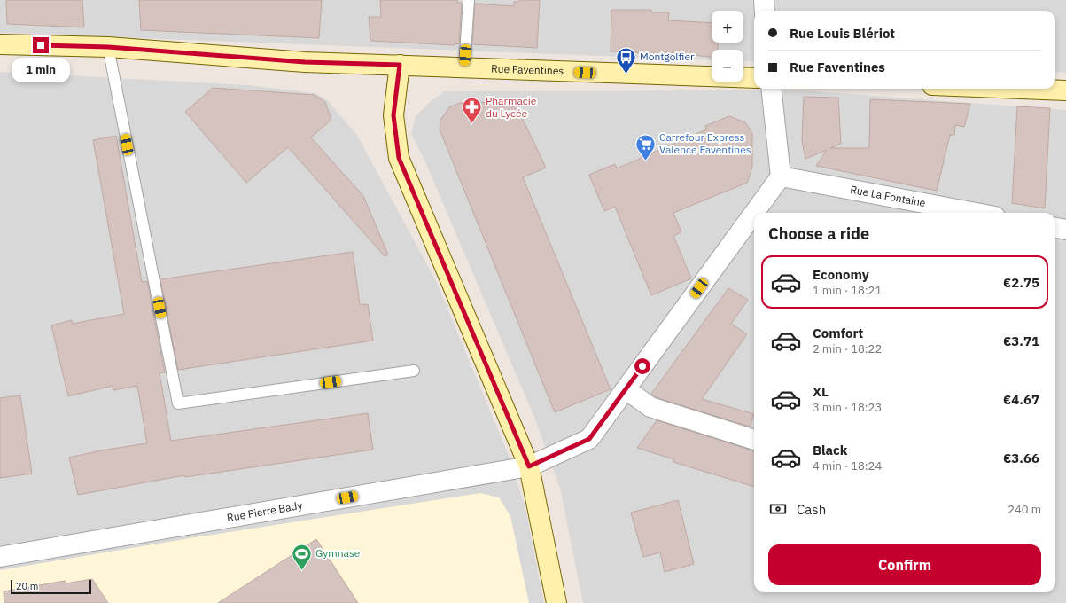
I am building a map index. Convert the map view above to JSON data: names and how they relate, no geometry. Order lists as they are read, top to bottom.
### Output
{
  "streets": {
    "main road": ["Rue Faventines"],
    "street": ["Rue La Fontaine", "Rue Pierre Bady"]
  },
  "crossings": [
    ["Rue La Fontaine", "Rue Pierre Bady"]
  ],
  "places": {
    "bus stop": ["Montgolfier"],
    "pharmacy": ["Pharmacie du Lycée"],
    "supermarket": ["Carrefour Express Valence Faventines"],
    "sports": ["Gymnase"]
  },
  "scale_bar": "20 m",
  "page": {
    "map_buttons": ["+", "−"],
    "banner": ["Rue Louis Blériot", "Rue Faventines"],
    "bubble": "1 min",
    "heading": "Choose a ride",
    "list": [
      {
        "name": "Economy",
        "note": "1 min · 18:21",
        "value": "€2.75"
      },
      {
        "name": "Comfort",
        "note": "2 min · 18:22",
        "value": "€3.71"
      },
      {
        "name": "XL",
        "note": "3 min · 18:23",
        "value": "€4.67"
      },
      {
        "name": "Black",
        "note": "4 min · 18:24",
        "value": "€3.66"
      }
    ],
    "pay": ["Cash", "240 m"],
    "buttons": "Confirm",
    "scale": "20 m"
  }
}
